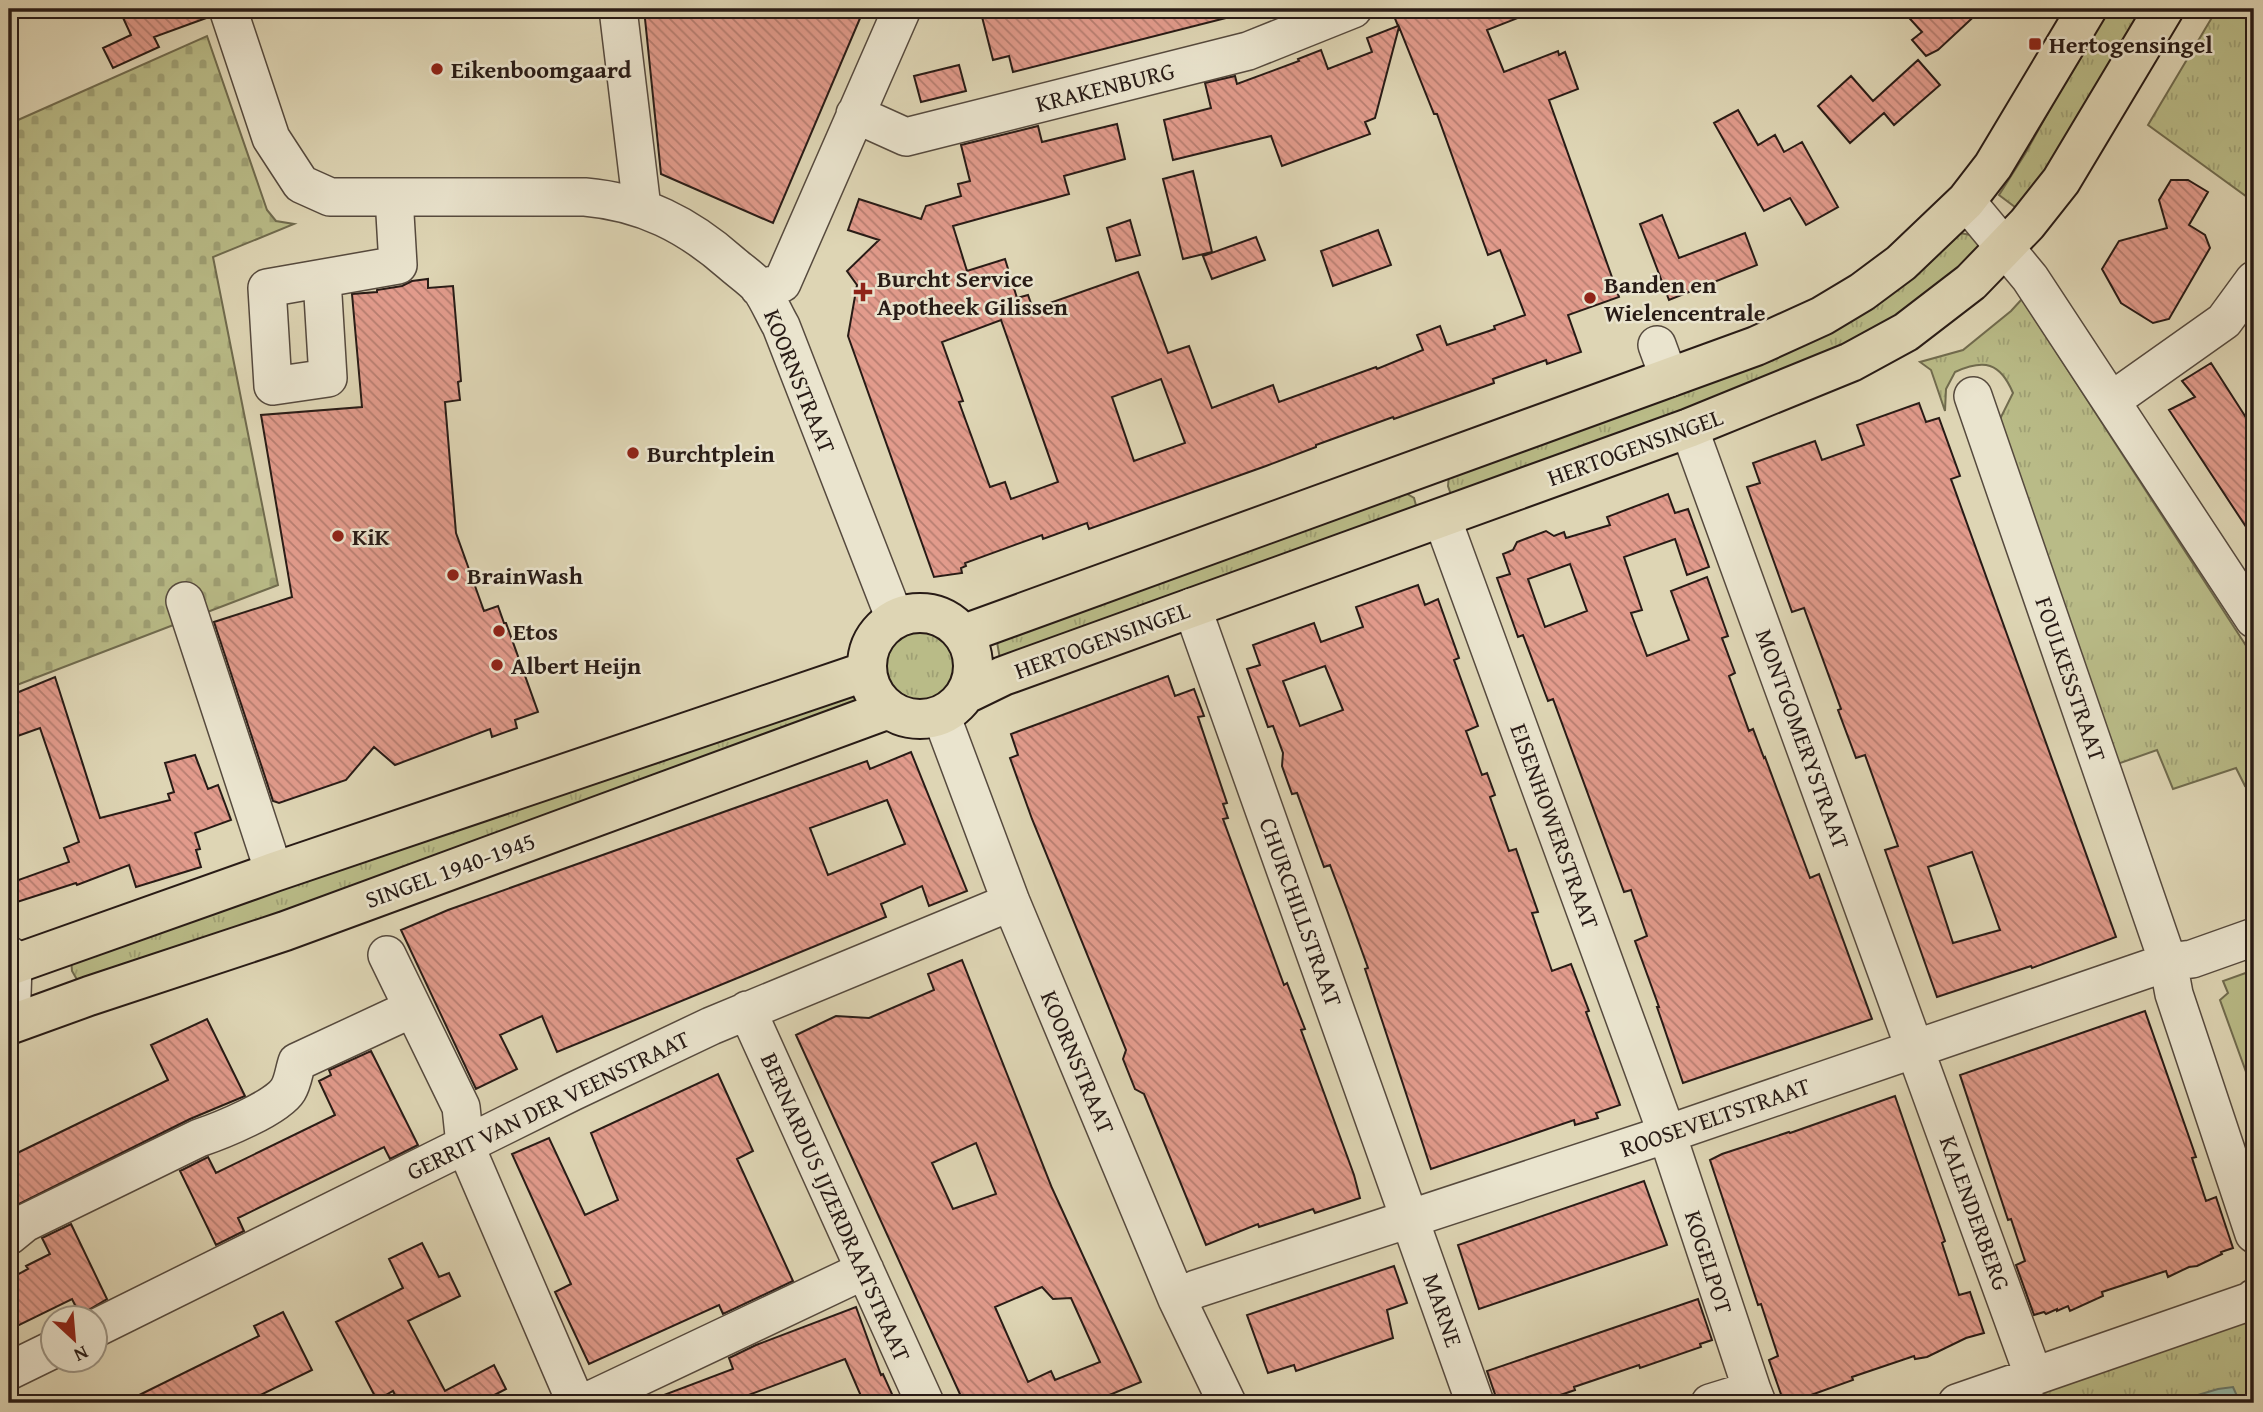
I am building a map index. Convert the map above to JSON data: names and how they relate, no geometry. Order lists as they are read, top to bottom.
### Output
{
  "streets": {
    "main road": ["HERTOGENSINGEL", "SINGEL 1940-1945"],
    "street": [
      "KRAKENBURG",
      "KOORNSTRAAT",
      "FOULKESSTRAAT",
      "MONTGOMERYSTRAAT",
      "EISENHOWERSTRAAT",
      "CHURCHILLSTRAAT",
      "GERRIT VAN DER VEENSTRAAT",
      "ROOSEVELTSTRAAT",
      "BERNARDUS IJZERDRAATSTRAAT",
      "KALENDERBERG",
      "KOGELPOT",
      "MARNE"
    ]
  },
  "crossings": [
    ["KRAKENBURG", "KOORNSTRAAT"],
    ["KOORNSTRAAT", "HERTOGENSINGEL"],
    ["KOORNSTRAAT", "SINGEL 1940-1945"],
    ["KOORNSTRAAT", "GERRIT VAN DER VEENSTRAAT"],
    ["KOORNSTRAAT", "ROOSEVELTSTRAAT"],
    ["HERTOGENSINGEL", "MONTGOMERYSTRAAT"],
    ["HERTOGENSINGEL", "EISENHOWERSTRAAT"],
    ["HERTOGENSINGEL", "SINGEL 1940-1945"],
    ["HERTOGENSINGEL", "CHURCHILLSTRAAT"],
    ["FOULKESSTRAAT", "ROOSEVELTSTRAAT"],
    ["MONTGOMERYSTRAAT", "ROOSEVELTSTRAAT"],
    ["MONTGOMERYSTRAAT", "KALENDERBERG"],
    ["EISENHOWERSTRAAT", "ROOSEVELTSTRAAT"],
    ["EISENHOWERSTRAAT", "KOGELPOT"],
    ["CHURCHILLSTRAAT", "ROOSEVELTSTRAAT"],
    ["CHURCHILLSTRAAT", "MARNE"],
    ["GERRIT VAN DER VEENSTRAAT", "BERNARDUS IJZERDRAATSTRAAT"],
    ["ROOSEVELTSTRAAT", "KALENDERBERG"],
    ["ROOSEVELTSTRAAT", "KOGELPOT"],
    ["ROOSEVELTSTRAAT", "MARNE"]
  ],
  "places": {
    "transit": ["Hertogensingel"],
    "other": [
      "Eikenboomgaard",
      "Banden en Wielencentrale",
      "Burchtplein",
      "KiK",
      "BrainWash",
      "Etos",
      "Albert Heijn"
    ],
    "health": ["Burcht Service Apotheek Gilissen"]
  },
  "north": "bottom right"
}
